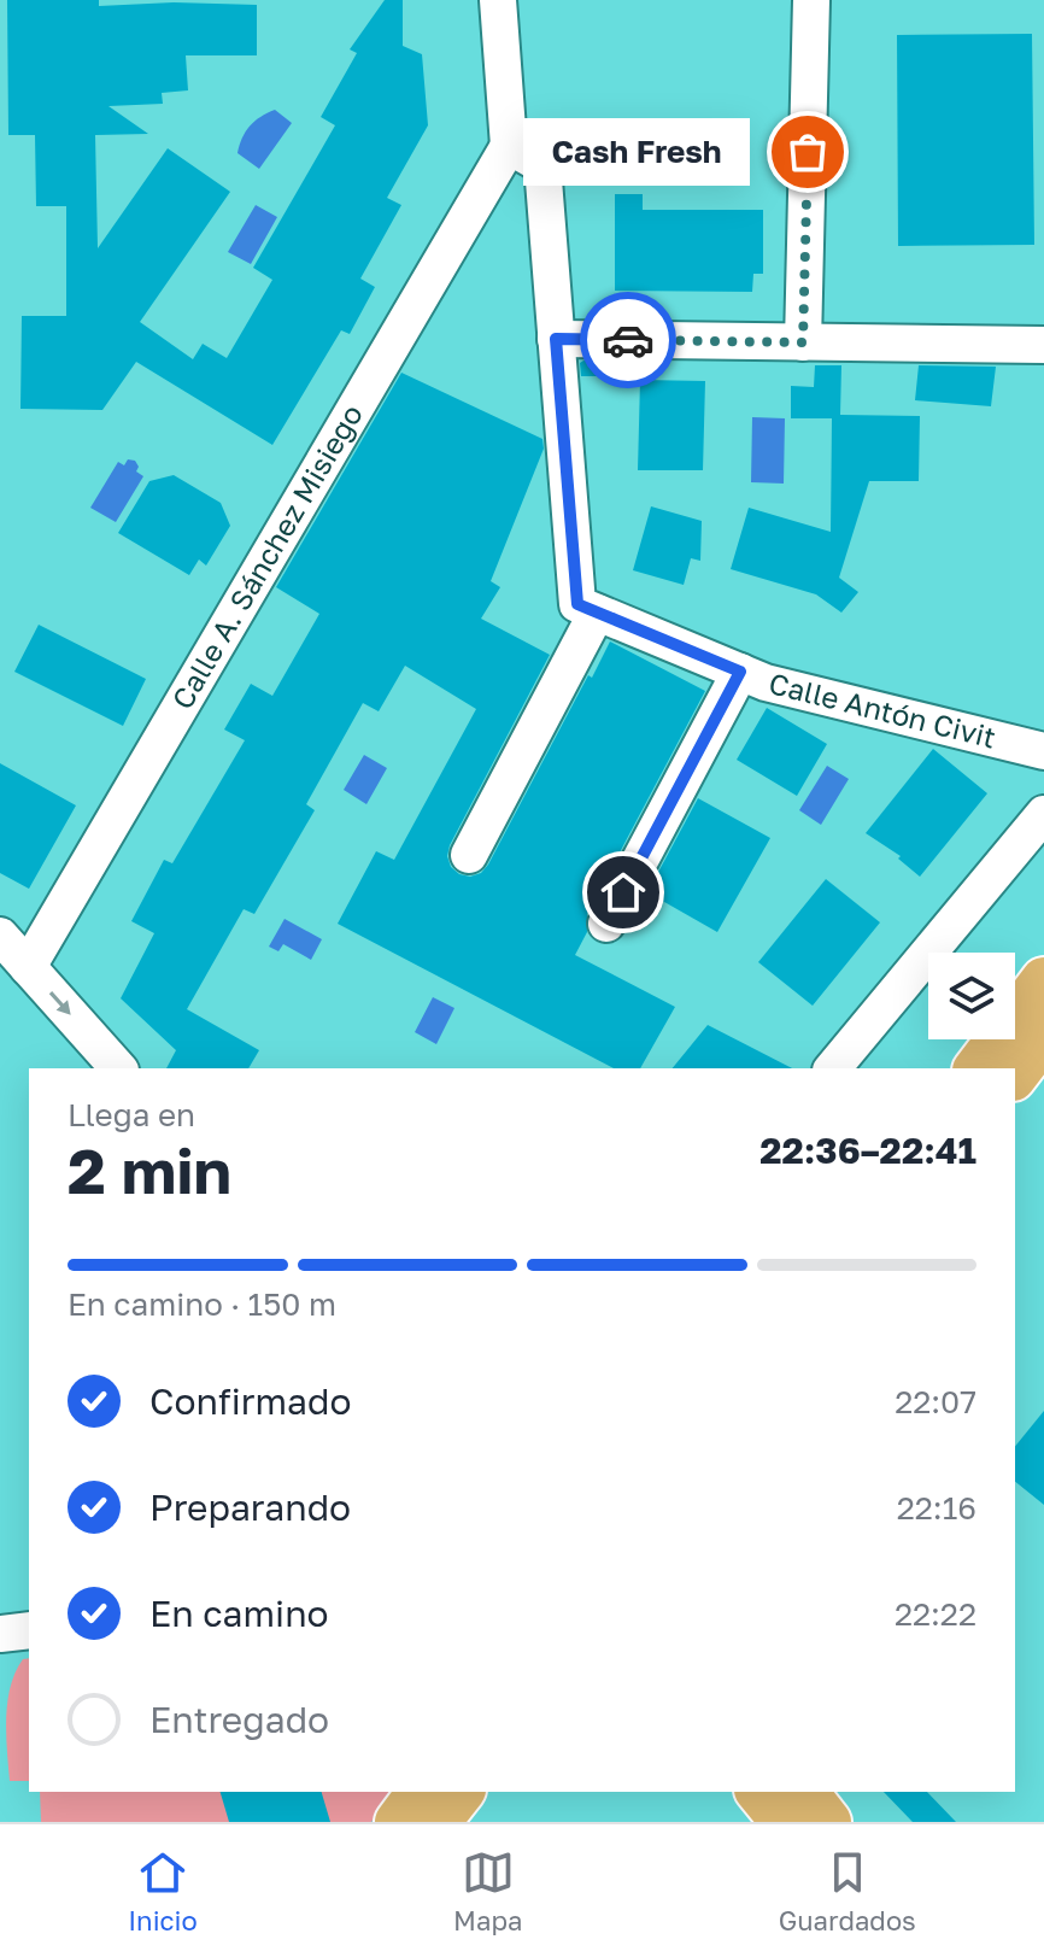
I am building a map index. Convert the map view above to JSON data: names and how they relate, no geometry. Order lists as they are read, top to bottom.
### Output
{
  "streets": {
    "street": ["Calle A. Sánchez Misiego", "Calle Antón Civit"]
  },
  "places": ["Cash Fresh"],
  "page": {
    "bubble": "Cash Fresh",
    "heading": ["2 min", "Llega en", "22:36–22:41"],
    "bar": "En camino · 150 m",
    "list": [
      ["Confirmado", "22:07"],
      ["Preparando", "22:16"],
      ["En camino", "22:22"],
      "Entregado"
    ],
    "tabs": ["Inicio", "Mapa", "Guardados"]
  }
}
